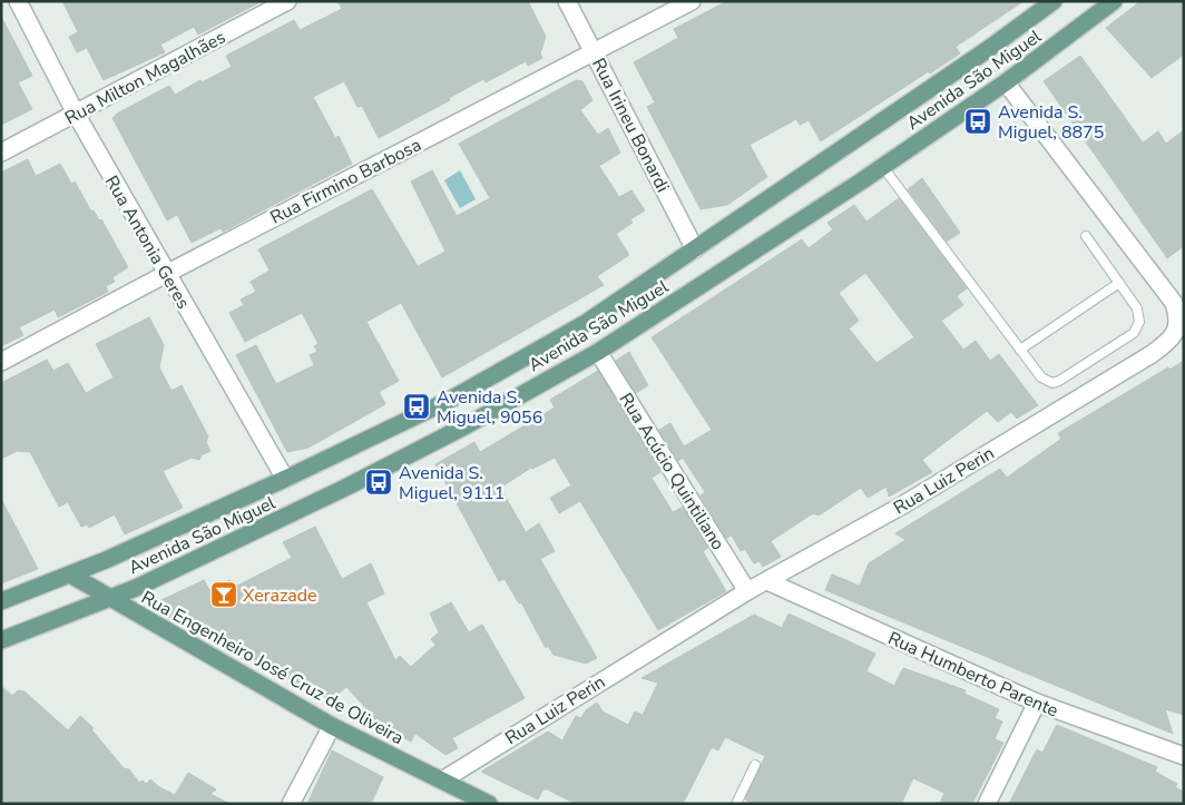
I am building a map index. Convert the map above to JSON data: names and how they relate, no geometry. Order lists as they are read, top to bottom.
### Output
{
  "streets": {
    "main road": ["Avenida São Miguel", "Rua Engenheiro José Cruz de Oliveira"],
    "street": [
      "Rua Milton Magalhães",
      "Rua Irineu Bonardi",
      "Rua Firmino Barbosa",
      "Rua Antonia Geres",
      "Rua Acúcio Quintiliano",
      "Rua Luiz Perin",
      "Rua Humberto Parente"
    ]
  },
  "crossings": [
    ["Rua Milton Magalhães", "Rua Antonia Geres"],
    ["Avenida São Miguel", "Rua Irineu Bonardi"],
    ["Avenida São Miguel", "Rua Antonia Geres"],
    ["Avenida São Miguel", "Rua Acúcio Quintiliano"],
    ["Avenida São Miguel", "Rua Luiz Perin"],
    ["Avenida São Miguel", "Rua Engenheiro José Cruz de Oliveira"],
    ["Rua Irineu Bonardi", "Rua Firmino Barbosa"],
    ["Rua Firmino Barbosa", "Rua Antonia Geres"],
    ["Rua Acúcio Quintiliano", "Rua Luiz Perin"],
    ["Rua Luiz Perin", "Rua Engenheiro José Cruz de Oliveira"],
    ["Rua Luiz Perin", "Rua Humberto Parente"]
  ],
  "places": {
    "bus stop": ["Avenida S. Miguel, 8875", "Avenida S. Miguel, 9056", "Avenida S. Miguel, 9111"],
    "bar": ["Xerazade"]
  }
}
